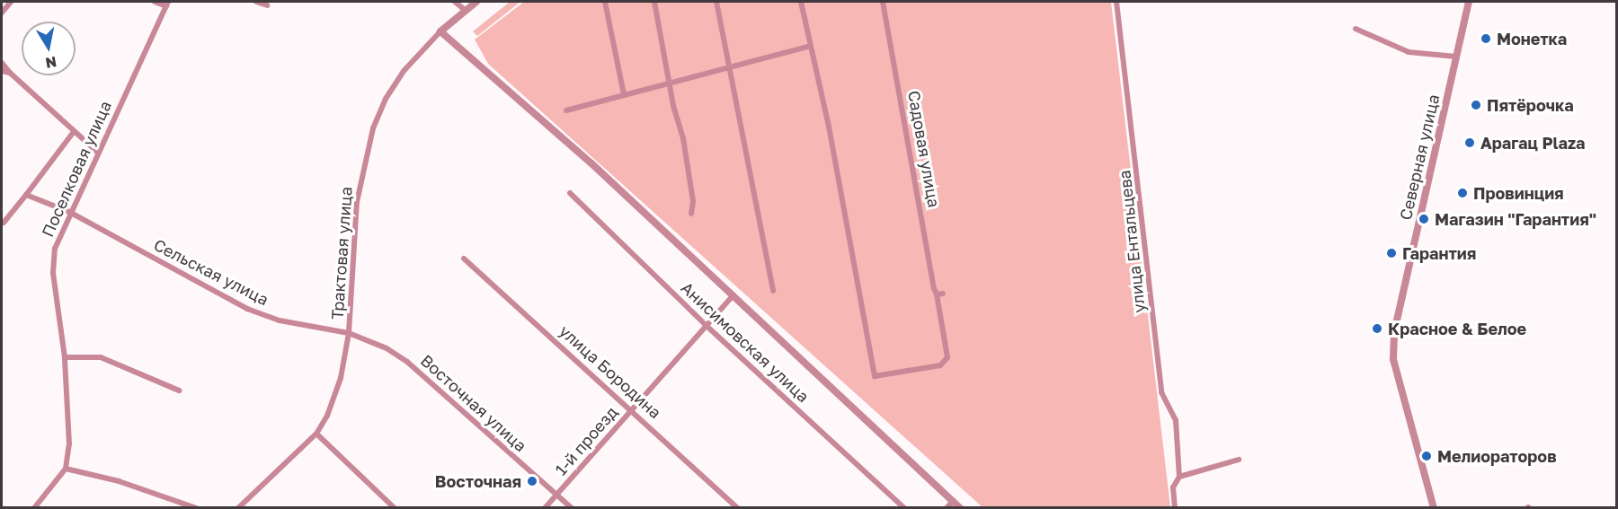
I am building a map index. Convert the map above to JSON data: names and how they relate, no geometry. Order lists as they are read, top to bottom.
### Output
{
  "streets": {
    "street": [
      "Садовая улица",
      "Северная улица",
      "Поселковая улица",
      "улица Ентальцева",
      "Трактовая улица",
      "Сельская улица",
      "Анисимовская улица",
      "улица Бородина",
      "Восточная улица",
      "1-й проезд"
    ]
  },
  "crossings": [
    ["Поселковая улица", "Сельская улица"],
    ["Трактовая улица", "Сельская улица"],
    ["Трактовая улица", "Восточная улица"],
    ["Сельская улица", "Восточная улица"],
    ["Анисимовская улица", "1-й проезд"],
    ["улица Бородина", "1-й проезд"],
    ["Восточная улица", "1-й проезд"]
  ],
  "places": [
    "Монетка",
    "Пятёрочка",
    "Арагац Plaza",
    "Провинция",
    "Магазин \"Гарантия\"",
    "Гарантия",
    "Красное & Белое",
    "Мелиораторов",
    "Восточная"
  ],
  "north": "bottom"
}
